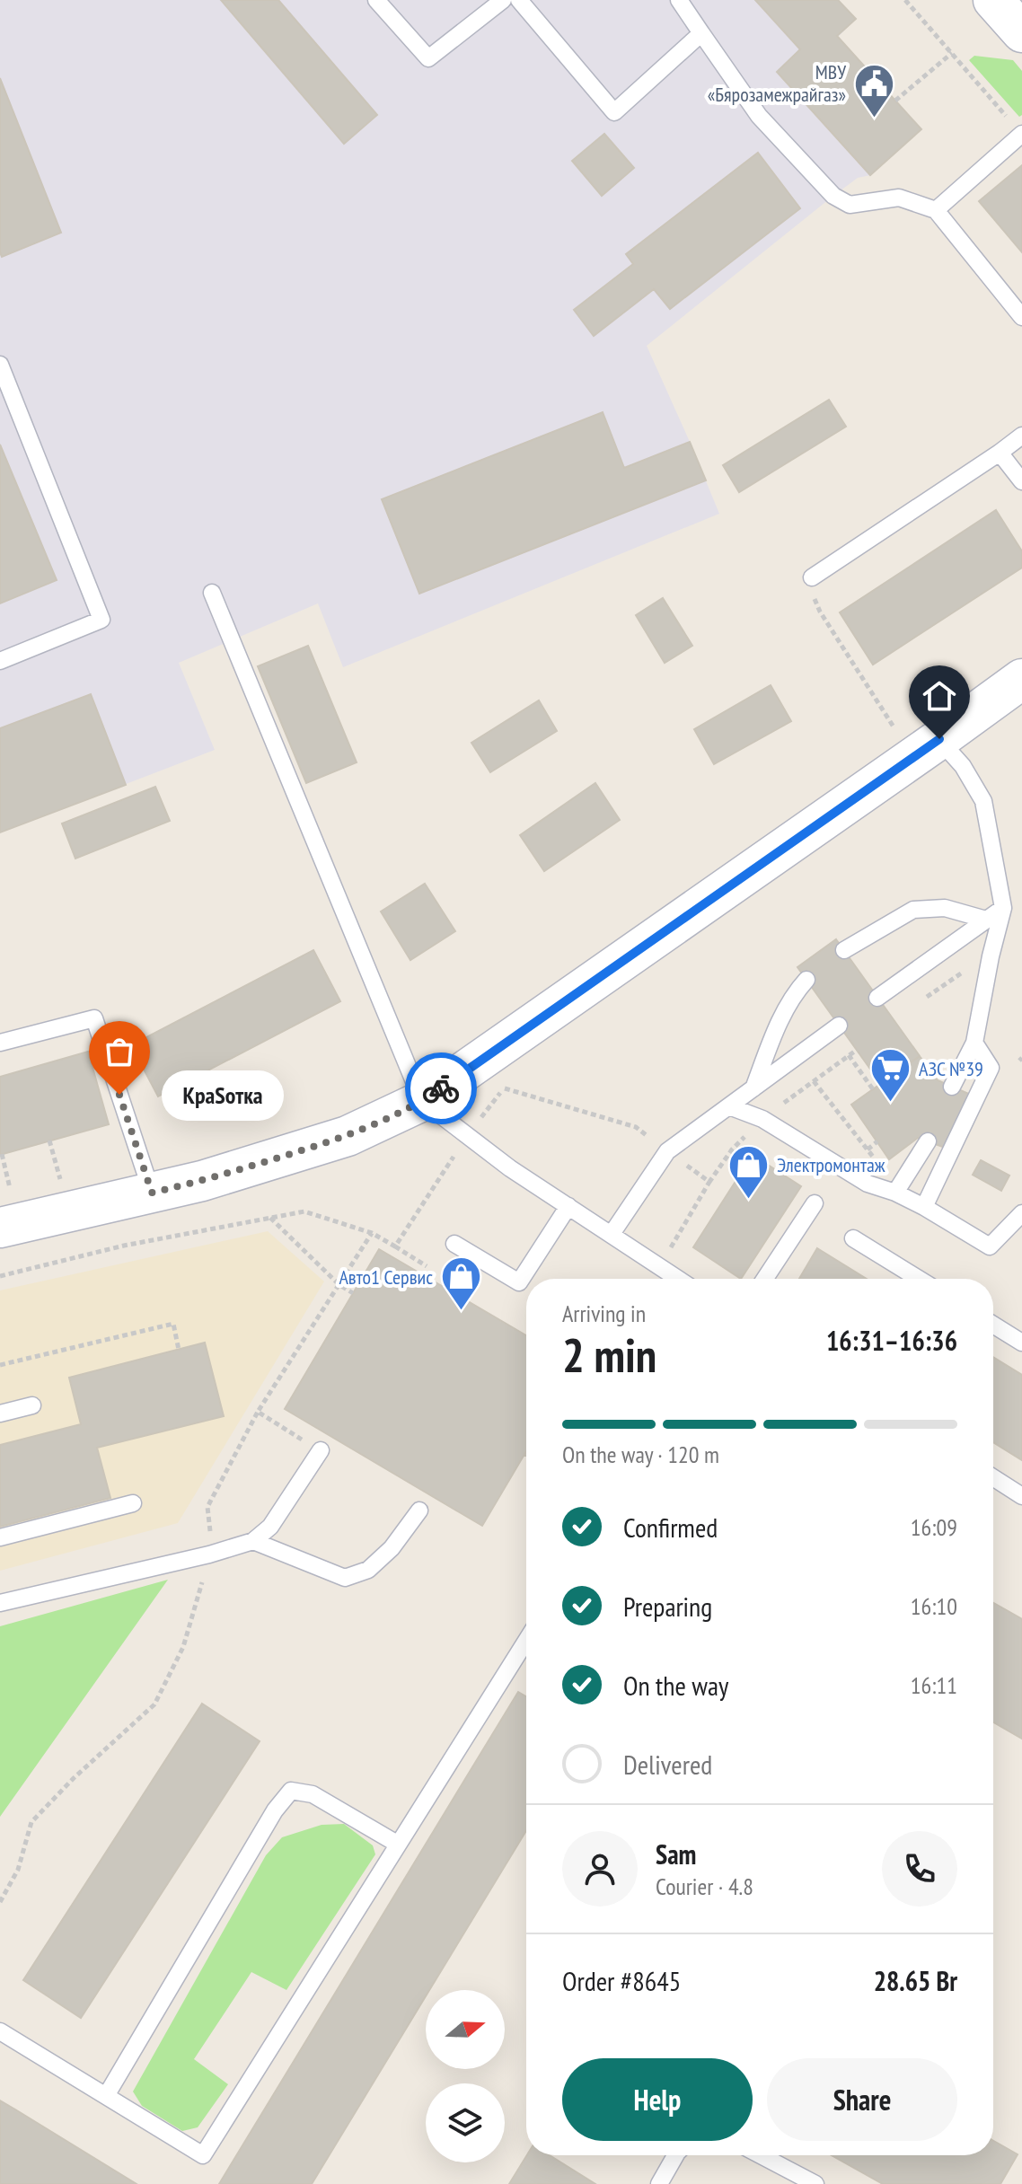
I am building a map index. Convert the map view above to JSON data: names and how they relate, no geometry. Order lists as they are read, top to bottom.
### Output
{
  "places": {
    "public building": ["МВУ «Бярозамежрайгаз»"],
    "other": ["КраSотка"],
    "supermarket": ["АЗС №39"],
    "shop": ["Электромонтаж", "Авто1 Сервис"]
  },
  "north": "right",
  "page": {
    "bubble": "КраSотка",
    "heading": ["2 min", "Arriving in", "16:31–16:36"],
    "panel": [
      "Sam",
      "Courier · 4.8",
      "Order #8645",
      "28.65 Br"
    ],
    "bar": "On the way · 120 m",
    "list": [
      ["Confirmed", "16:09"],
      ["Preparing", "16:10"],
      ["On the way", "16:11"],
      "Delivered"
    ],
    "buttons": ["Help", "Share"]
  }
}
